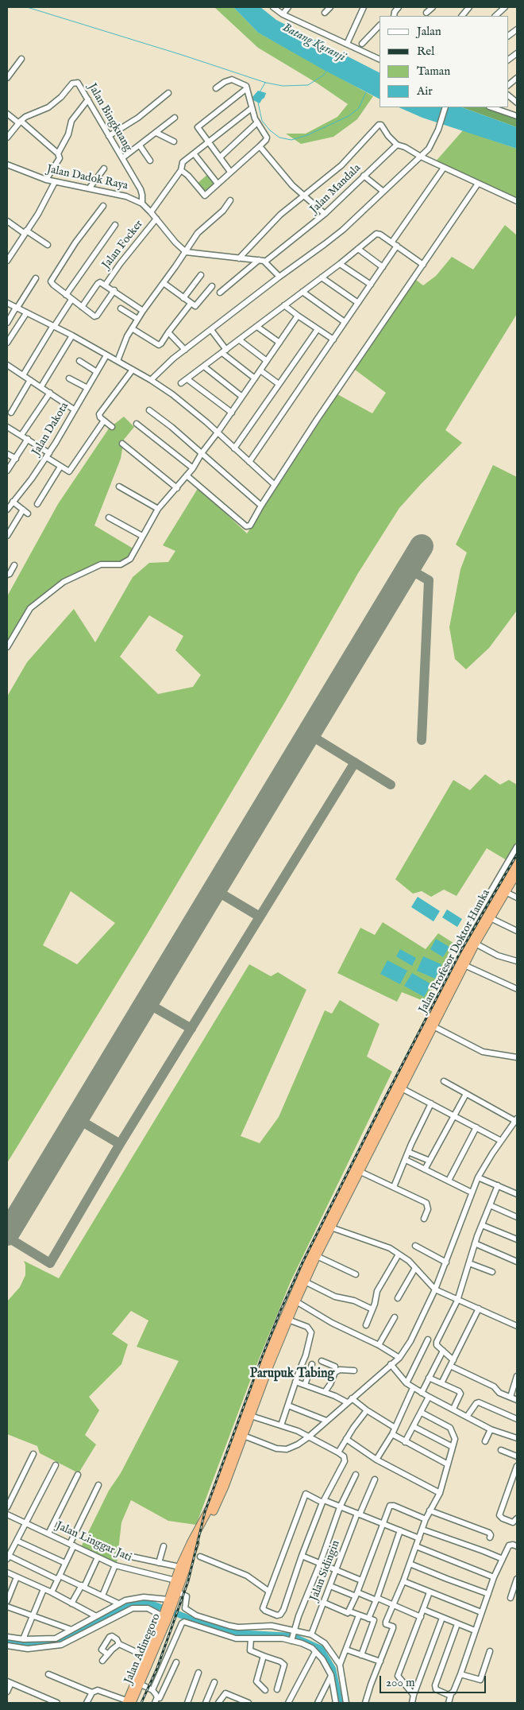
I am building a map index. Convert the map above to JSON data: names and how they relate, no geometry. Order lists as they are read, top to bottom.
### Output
{
  "streets": {
    "highway": ["Jalan Profesor Doktor Hamka", "Jalan Adinegoro"],
    "street": [
      "Jalan Bingkuang",
      "Jalan Dadok Raya",
      "Jalan Mandala",
      "Jalan Focker",
      "Jalan Dakota",
      "Jalan Linggar Jati",
      "Jalan Sidingin"
    ]
  },
  "crossings": [
    ["Jalan Bingkuang", "Jalan Dadok Raya"],
    ["Jalan Dadok Raya", "Jalan Focker"]
  ],
  "districts": ["Parupuk Tabing"],
  "water": ["Batang Kuranji"],
  "legend": [
    "Jalan",
    "Rel",
    "Taman",
    "Air"
  ],
  "scale_bar": "200 m"
}
